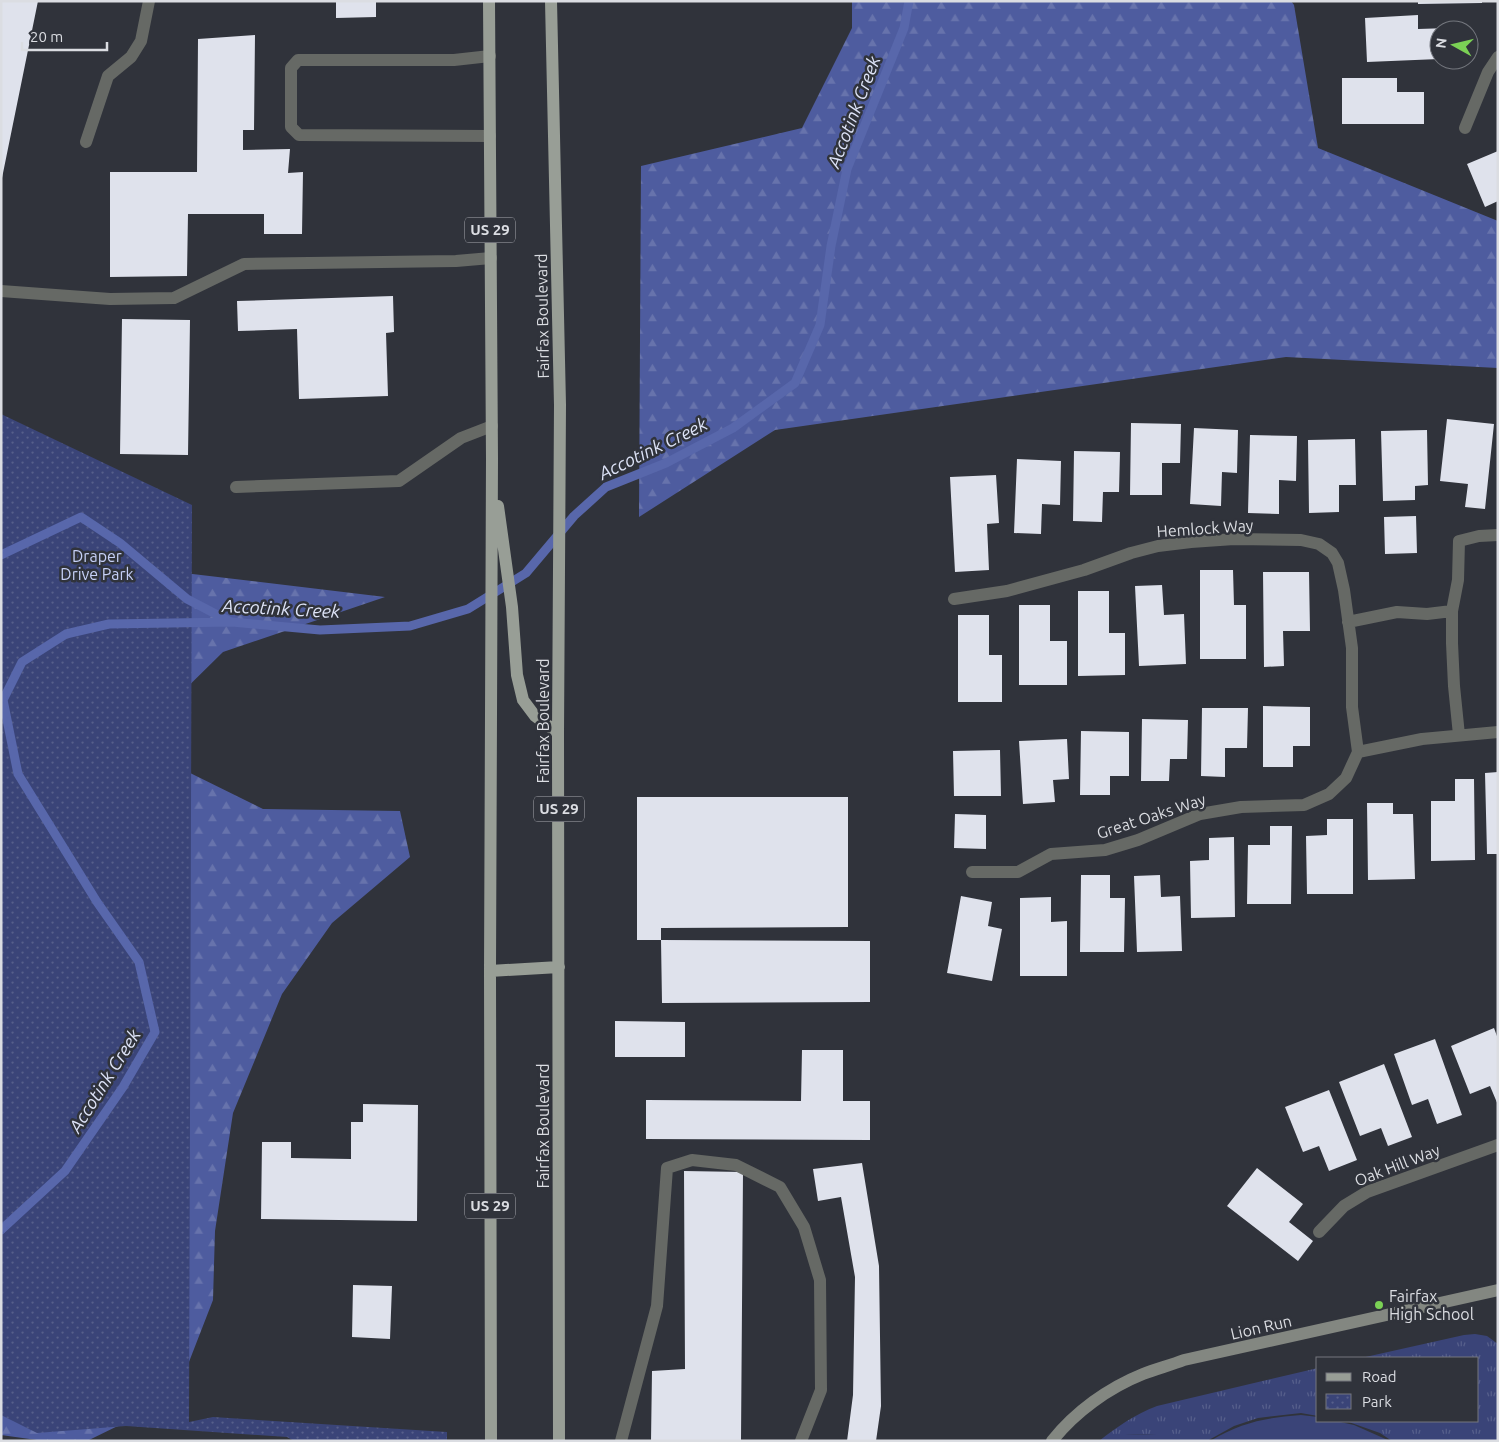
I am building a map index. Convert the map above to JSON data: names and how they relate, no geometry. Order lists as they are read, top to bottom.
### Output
{
  "streets": {
    "main road": ["US 29", "Fairfax Boulevard"],
    "street": [
      "Hemlock Way",
      "Great Oaks Way",
      "Oak Hill Way",
      "Lion Run"
    ]
  },
  "crossings": [
    ["Hemlock Way", "Great Oaks Way"]
  ],
  "water": ["Accotink Creek"],
  "parks": ["Draper Drive Park"],
  "places": ["Fairfax High School"],
  "legend": ["Road", "Park"],
  "scale_bar": "20 m",
  "north": "left"
}
